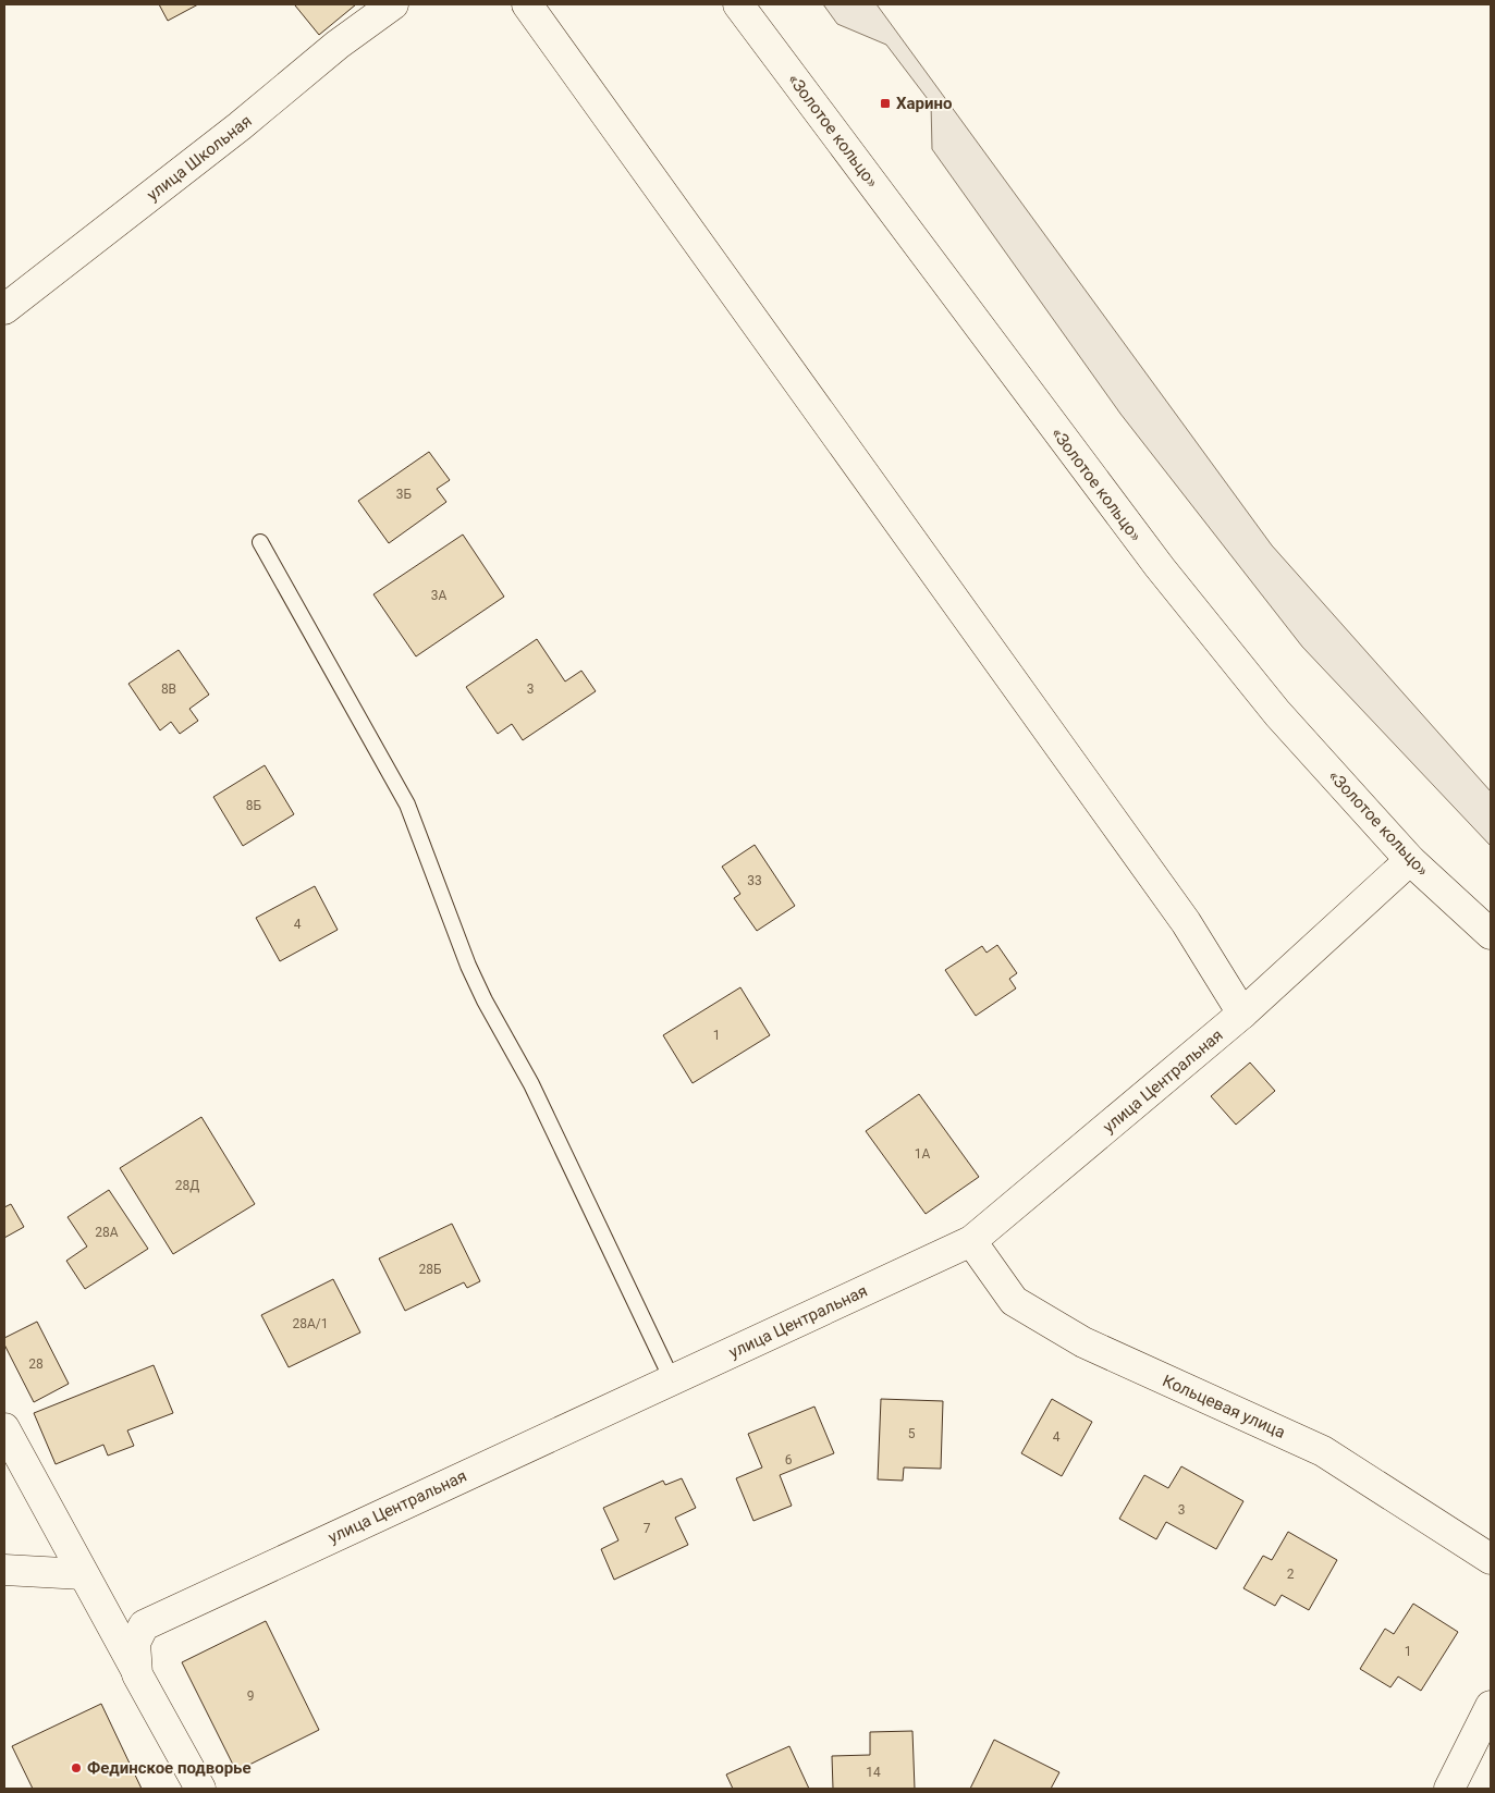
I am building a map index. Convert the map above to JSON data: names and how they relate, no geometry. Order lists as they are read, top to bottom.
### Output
{
  "streets": {
    "main road": [
      "«Золотое кольцо»",
      "улица Школьная",
      "улица Центральная",
      "Кольцевая улица"
    ]
  },
  "crossings": [
    ["«Золотое кольцо»", "улица Центральная"],
    ["улица Центральная", "Кольцевая улица"]
  ],
  "places": {
    "transit": ["Харино"],
    "other": ["Фединское подворье"]
  },
  "house_numbers": [
    "3Б",
    "3А",
    "8В",
    "3",
    "8Б",
    "33",
    "4",
    "1",
    "1А",
    "28Д",
    "28А",
    "28Б",
    "28А/1",
    "28",
    "5",
    "4",
    "6",
    "3",
    "7",
    "2",
    "1",
    "9",
    "14"
  ]
}
